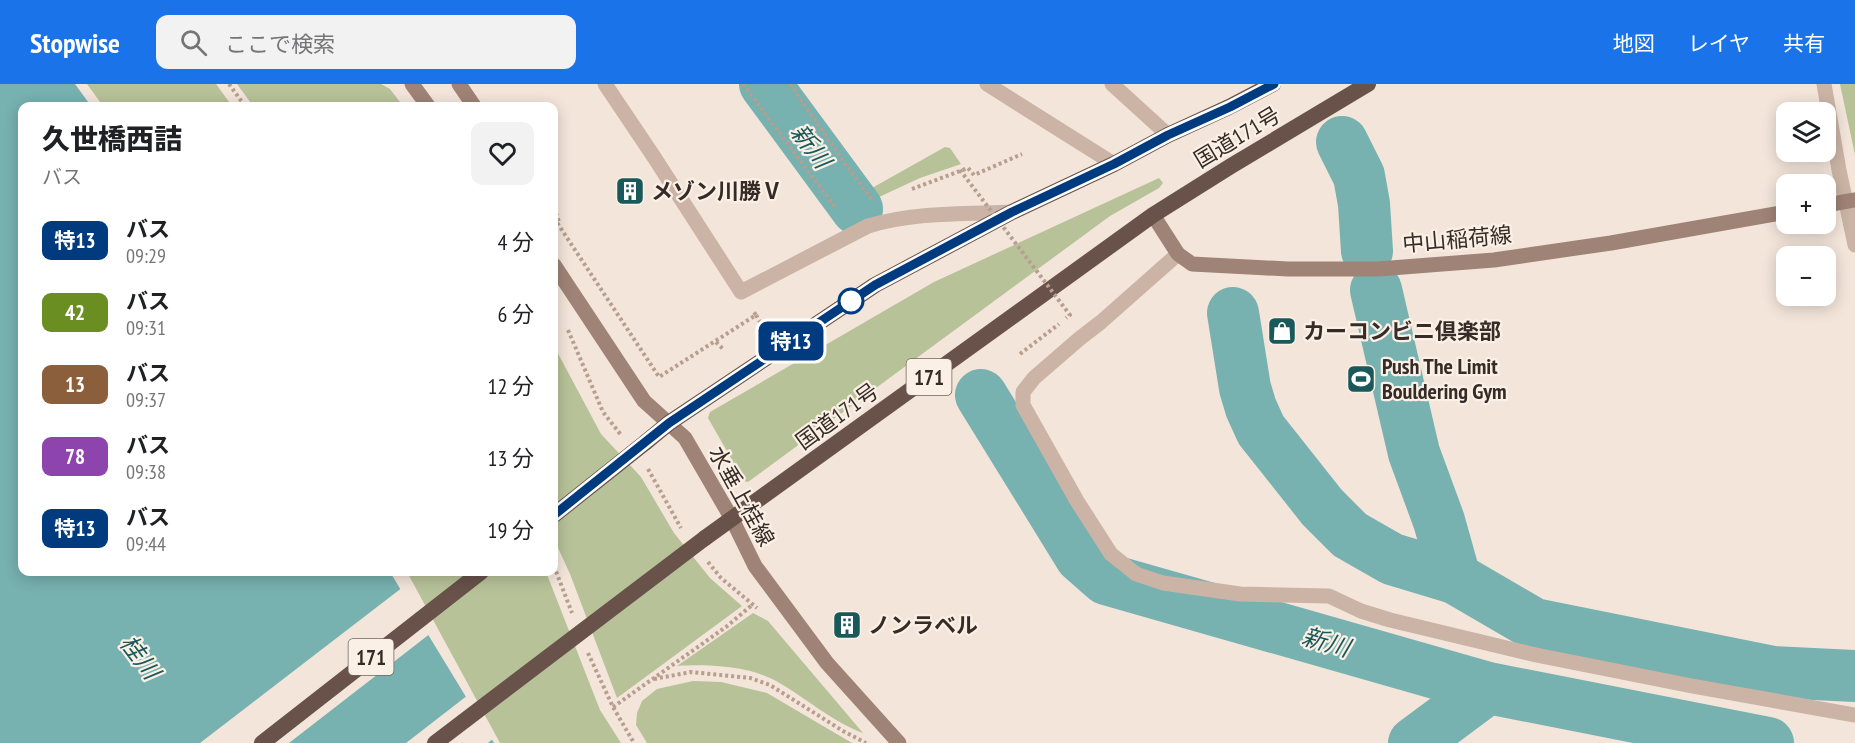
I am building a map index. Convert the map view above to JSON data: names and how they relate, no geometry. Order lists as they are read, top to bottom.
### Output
{
  "streets": {
    "highway": ["国道171号", "171"],
    "main road": ["中山稲荷線", "水垂上桂線"]
  },
  "crossings": [
    ["国道171号", "水垂上桂線"]
  ],
  "water": ["新川", "桂川"],
  "places": {
    "building": ["メゾン川勝Ⅴ", "ノンラベル"],
    "shop": ["カーコンビニ倶楽部"],
    "sports": ["Push The Limit Bouldering Gym"]
  },
  "lines": ["bus line 特13"],
  "page": {
    "header": "Stopwise",
    "search": "ここで検索",
    "nav": ["地図", "レイヤ", "共有"],
    "on_map": "特13",
    "map_buttons": ["+", "−"],
    "heading": ["久世橋西詰", "バス"],
    "list": [
      {
        "mark": "特13",
        "name": "バス",
        "note": "09:29",
        "value": "4 分"
      },
      {
        "mark": "42",
        "name": "バス",
        "note": "09:31",
        "value": "6 分"
      },
      {
        "mark": "13",
        "name": "バス",
        "note": "09:37",
        "value": "12 分"
      },
      {
        "mark": "78",
        "name": "バス",
        "note": "09:38",
        "value": "13 分"
      },
      {
        "mark": "特13",
        "name": "バス",
        "note": "09:44",
        "value": "19 分"
      }
    ]
  }
}
